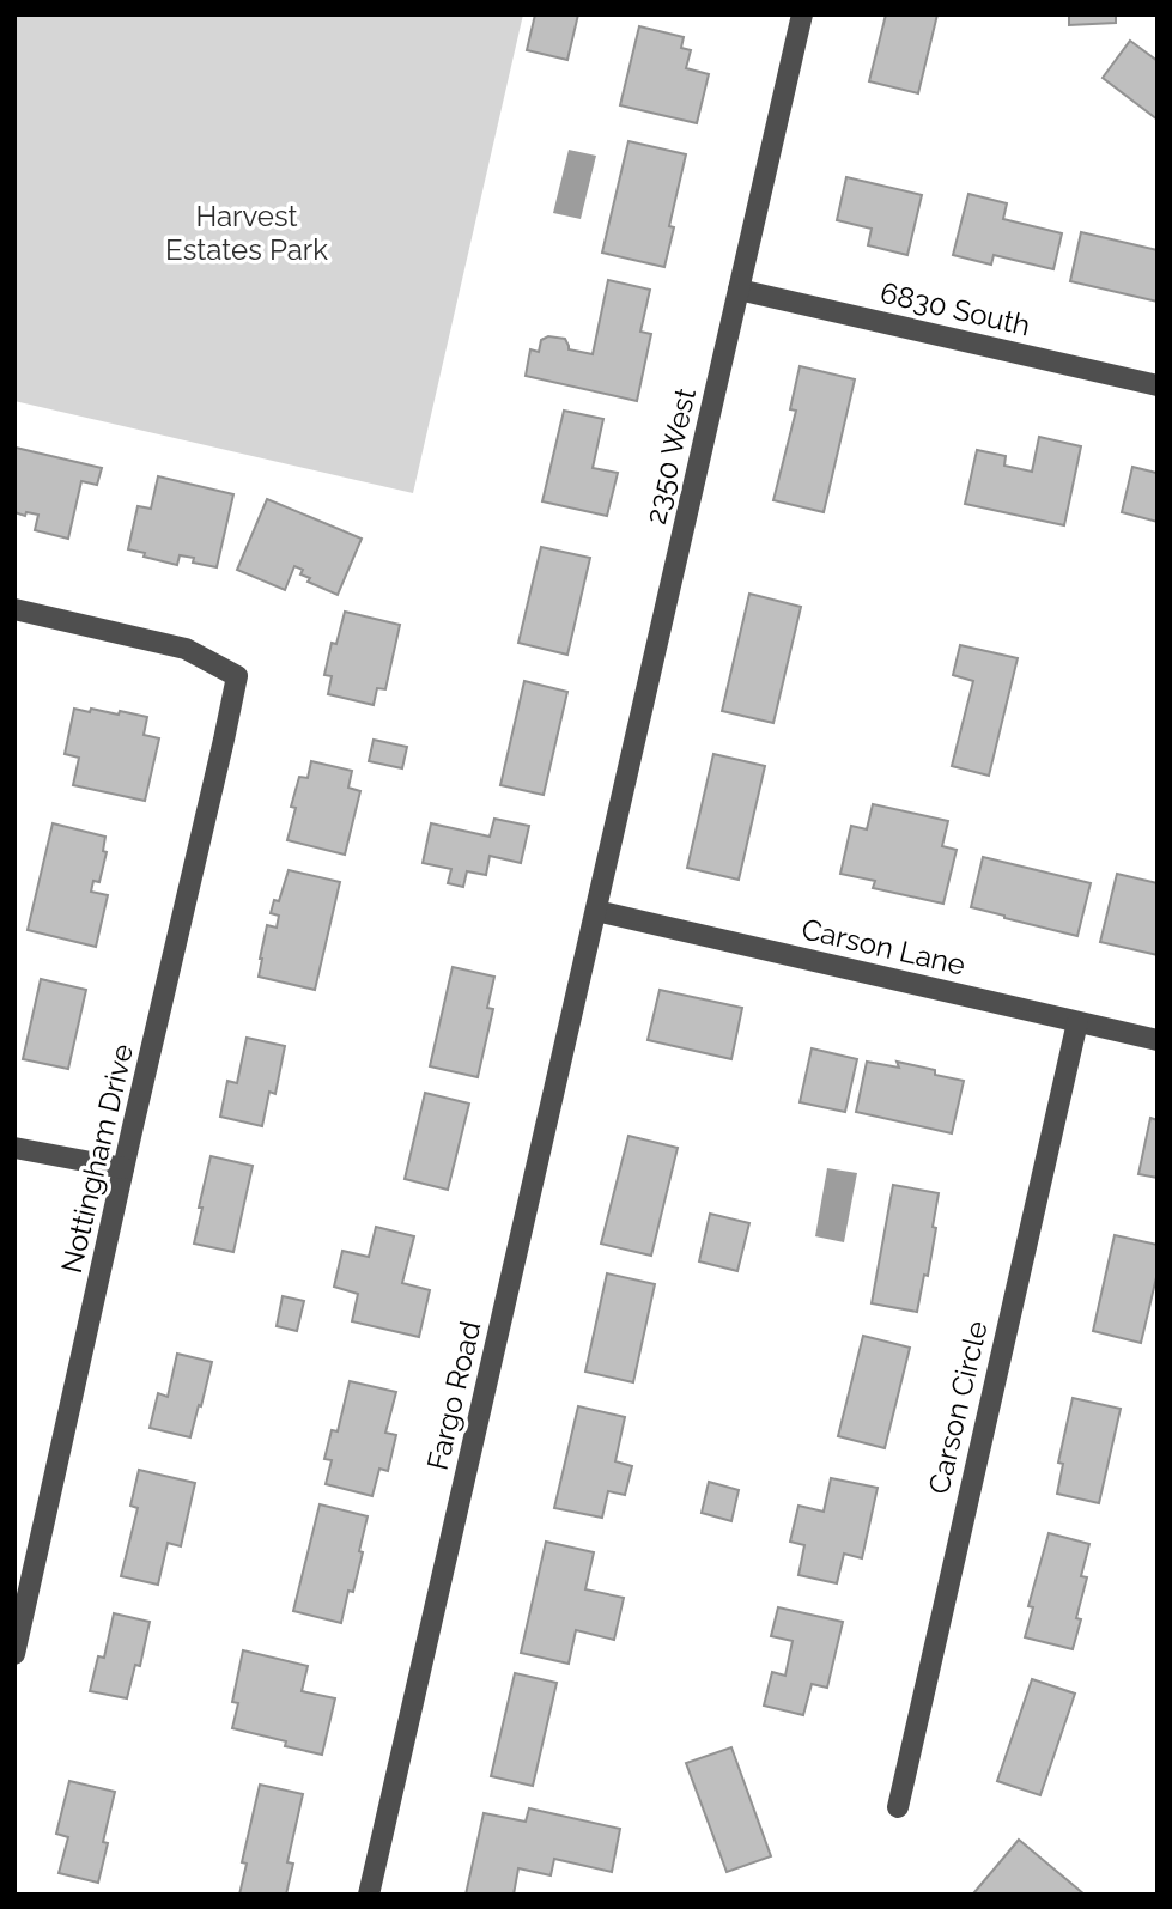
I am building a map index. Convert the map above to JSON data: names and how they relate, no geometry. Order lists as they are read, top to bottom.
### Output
{
  "streets": {
    "street": [
      "6830 South",
      "2350 West",
      "Carson Lane",
      "Nottingham Drive",
      "Fargo Road",
      "Carson Circle"
    ]
  },
  "crossings": [
    ["6830 South", "2350 West"],
    ["2350 West", "Carson Lane"],
    ["2350 West", "Fargo Road"],
    ["Carson Lane", "Fargo Road"],
    ["Carson Lane", "Carson Circle"]
  ],
  "parks": ["Harvest Estates Park"]
}
